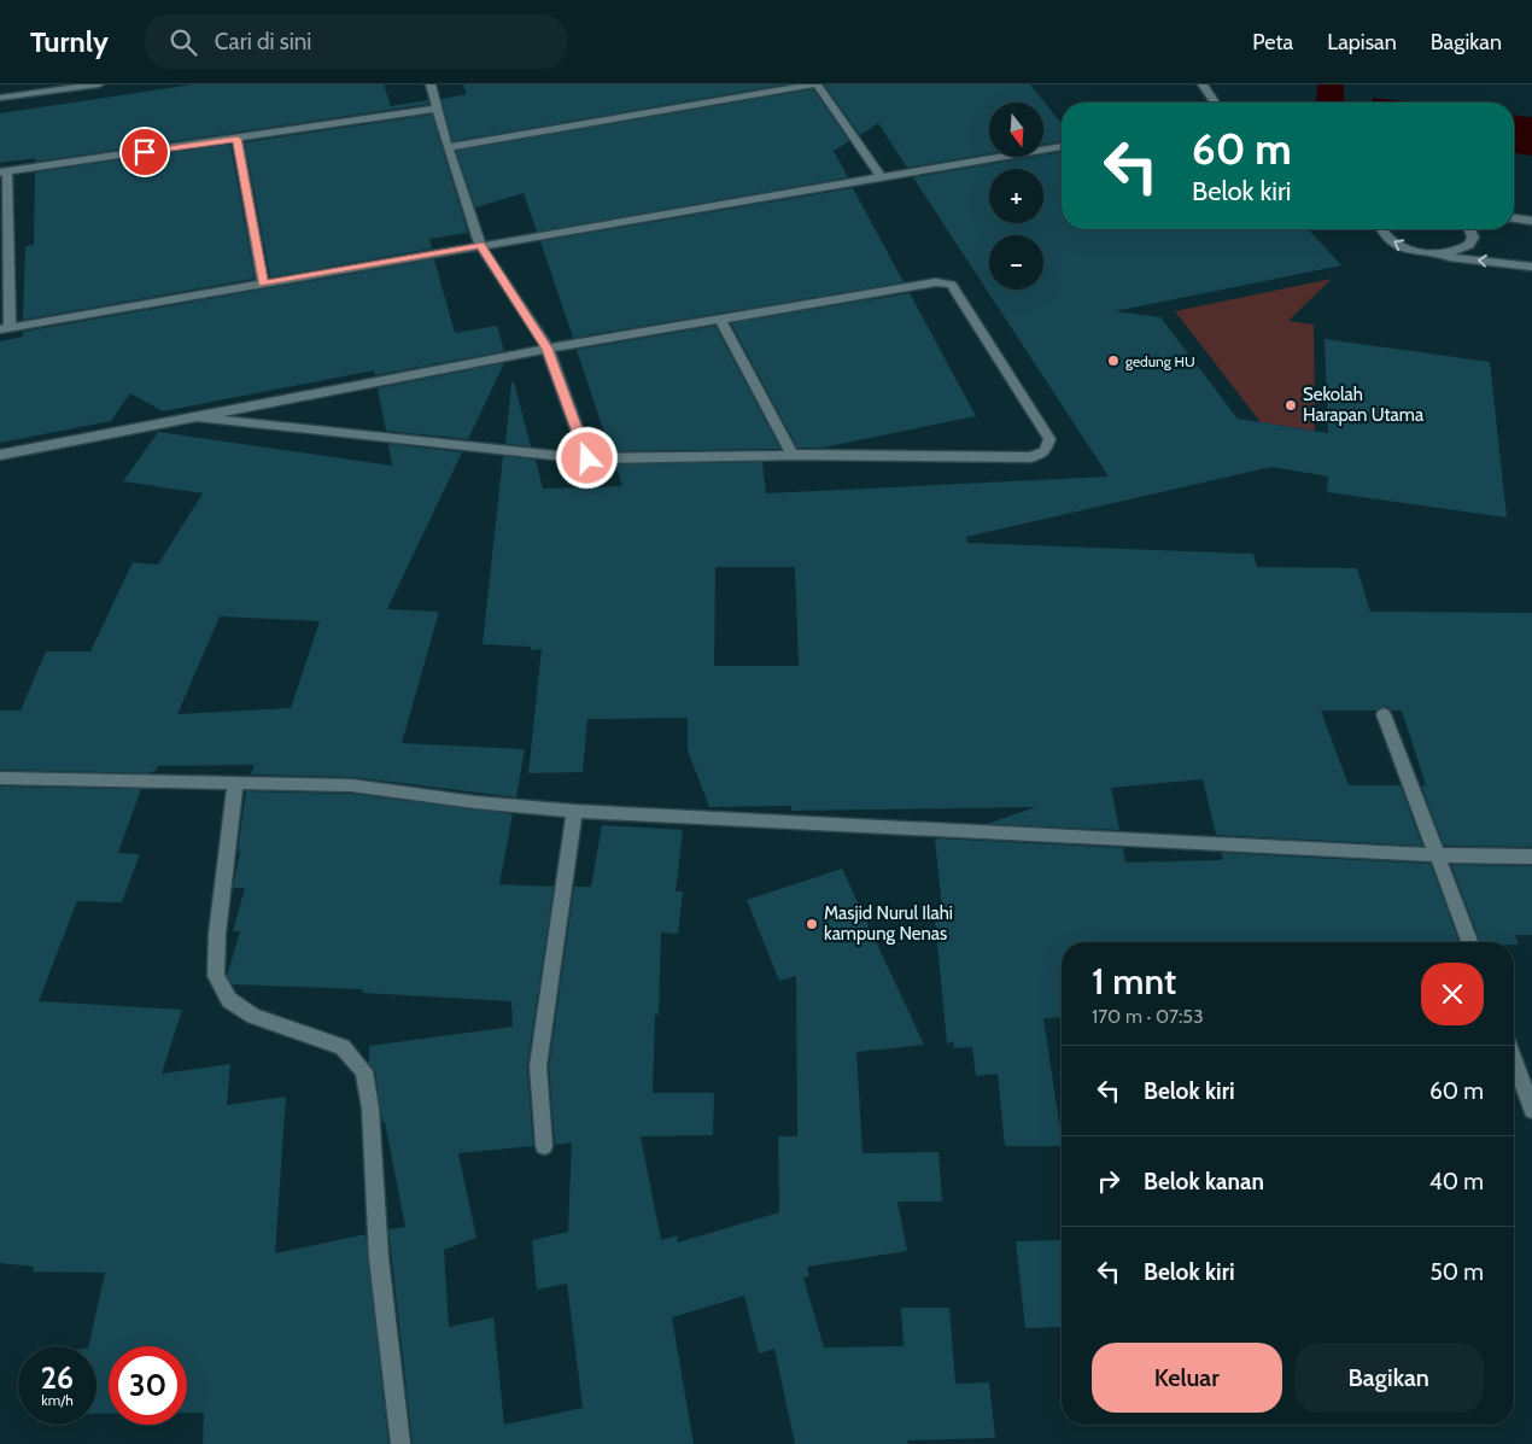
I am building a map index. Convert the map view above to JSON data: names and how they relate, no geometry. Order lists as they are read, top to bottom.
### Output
{
  "places": ["gedung HU", "Sekolah Harapan Utama", "Masjid Nurul Ilahi kampung Nenas"],
  "north": "bottom",
  "page": {
    "header": "Turnly",
    "search": "Cari di sini",
    "nav": ["Peta", "Lapisan", "Bagikan"],
    "map_buttons": ["+", "−"],
    "turn": ["60 m", "Belok kiri"],
    "heading": ["1 mnt", "170 m · 07:53"],
    "list": [
      {
        "name": "Belok kiri",
        "value": "60 m"
      },
      {
        "name": "Belok kanan",
        "value": "40 m"
      },
      {
        "name": "Belok kiri",
        "value": "50 m"
      }
    ],
    "buttons": ["Keluar", "Bagikan"],
    "speed": "26 km/h",
    "limit": "30"
  }
}
